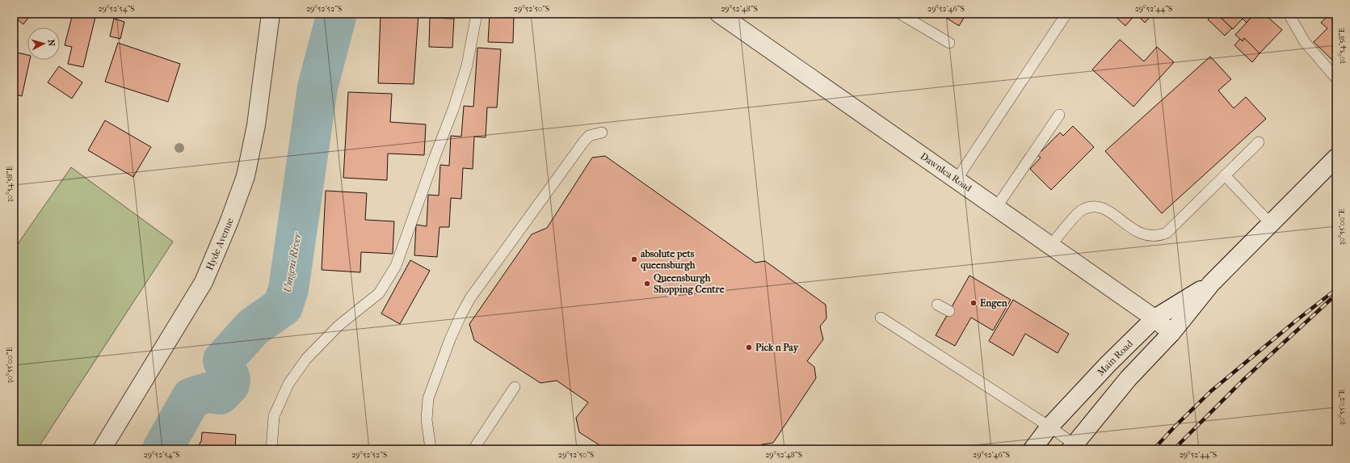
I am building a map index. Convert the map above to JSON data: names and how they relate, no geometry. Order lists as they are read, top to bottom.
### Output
{
  "streets": {
    "street": ["Dawnlea Road", "Hyde Avenue", "Main Road"]
  },
  "crossings": [
    ["Dawnlea Road", "Main Road"]
  ],
  "water": ["Umgeni River"],
  "places": [
    "absolute pets queensburgh",
    "Queensburgh Shopping Centre",
    "Engen",
    "Pick n Pay"
  ],
  "north": "right",
  "coordinates": [
    "29°52'54\"S",
    "29°52'52\"S",
    "29°52'50\"S",
    "29°52'48\"S",
    "29°52'46\"S",
    "29°52'44\"S",
    "30°54'58\"E",
    "30°55'00\"E",
    "30°55'02\"E"
  ]
}
